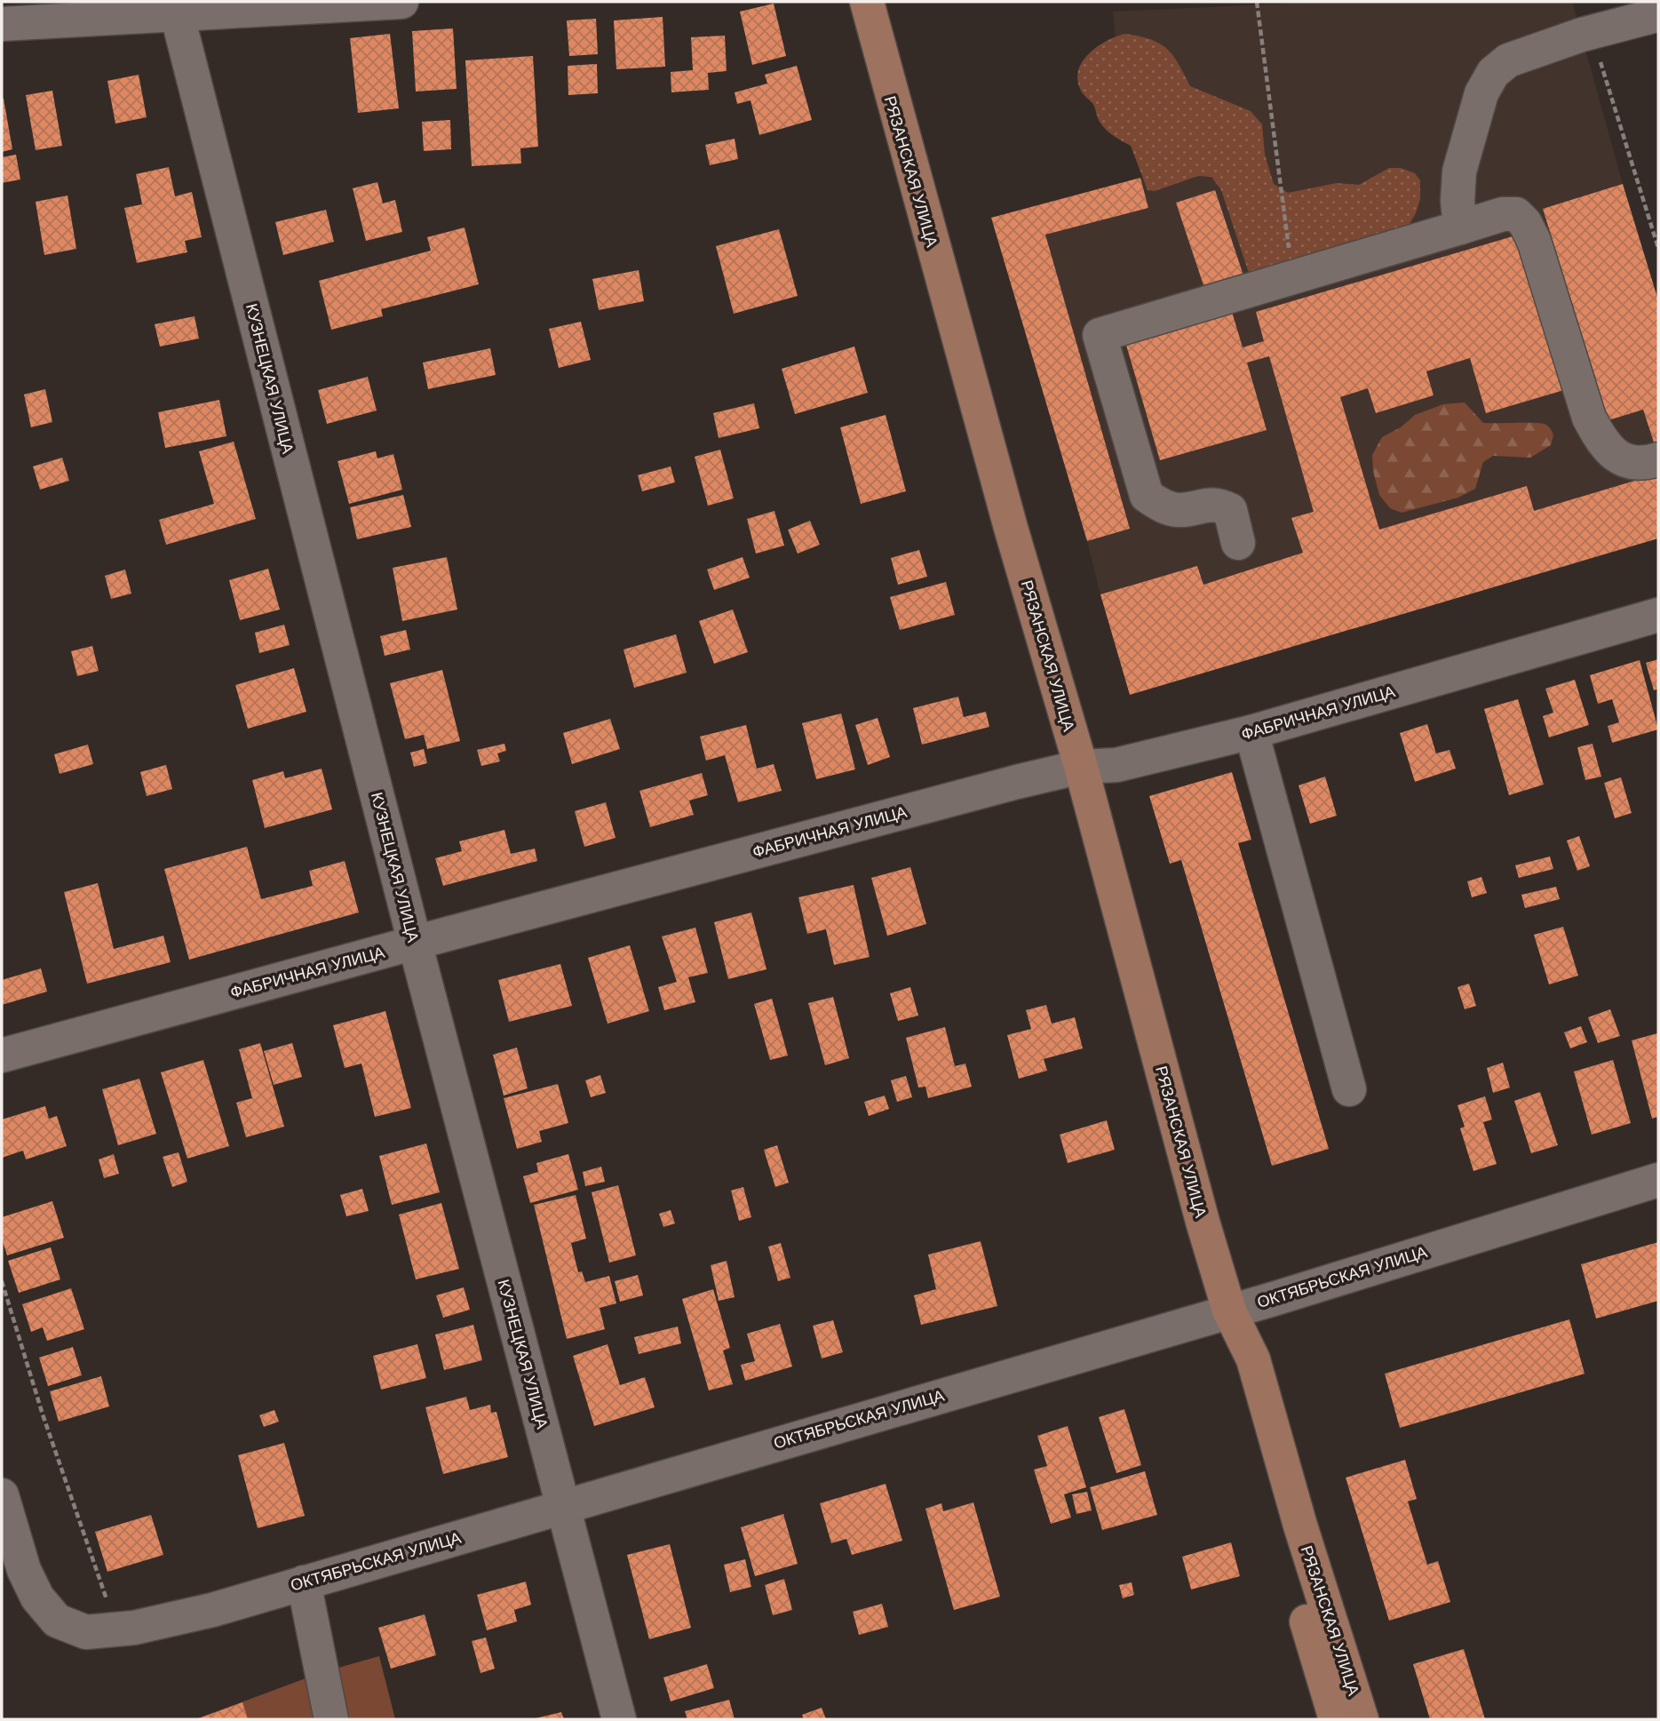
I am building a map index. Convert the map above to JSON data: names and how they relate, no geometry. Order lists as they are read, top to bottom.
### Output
{
  "streets": {
    "main road": ["РЯЗАНСКАЯ УЛИЦА"],
    "street": ["КУЗНЕЦКАЯ УЛИЦА", "ФАБРИЧНАЯ УЛИЦА", "ОКТЯБРЬСКАЯ УЛИЦА"]
  },
  "crossings": [
    ["РЯЗАНСКАЯ УЛИЦА", "ФАБРИЧНАЯ УЛИЦА"],
    ["РЯЗАНСКАЯ УЛИЦА", "ОКТЯБРЬСКАЯ УЛИЦА"],
    ["КУЗНЕЦКАЯ УЛИЦА", "ФАБРИЧНАЯ УЛИЦА"],
    ["КУЗНЕЦКАЯ УЛИЦА", "ОКТЯБРЬСКАЯ УЛИЦА"]
  ]
}
